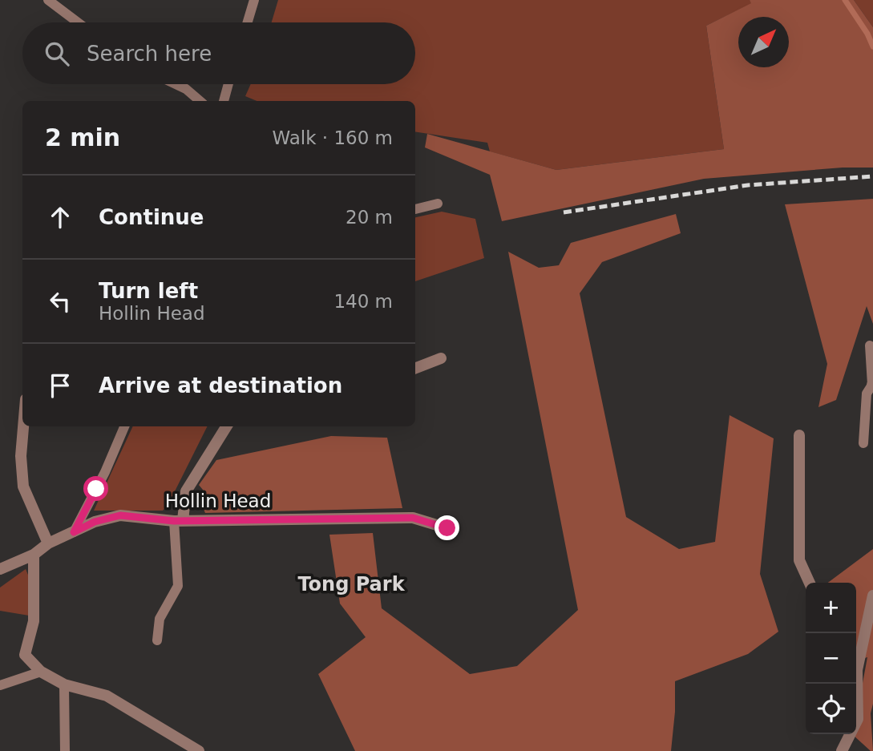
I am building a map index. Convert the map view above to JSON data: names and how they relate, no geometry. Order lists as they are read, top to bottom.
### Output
{
  "streets": {
    "street": ["Hollin Head"]
  },
  "districts": ["Tong Park"],
  "north": "top right",
  "page": {
    "search": "Search here",
    "heading": ["2 min", "Walk · 160 m"],
    "list": [
      ["Continue", "20 m"],
      ["Turn left", "Hollin Head", "140 m"],
      "Arrive at destination"
    ],
    "map_buttons": ["+", "−"]
  }
}
